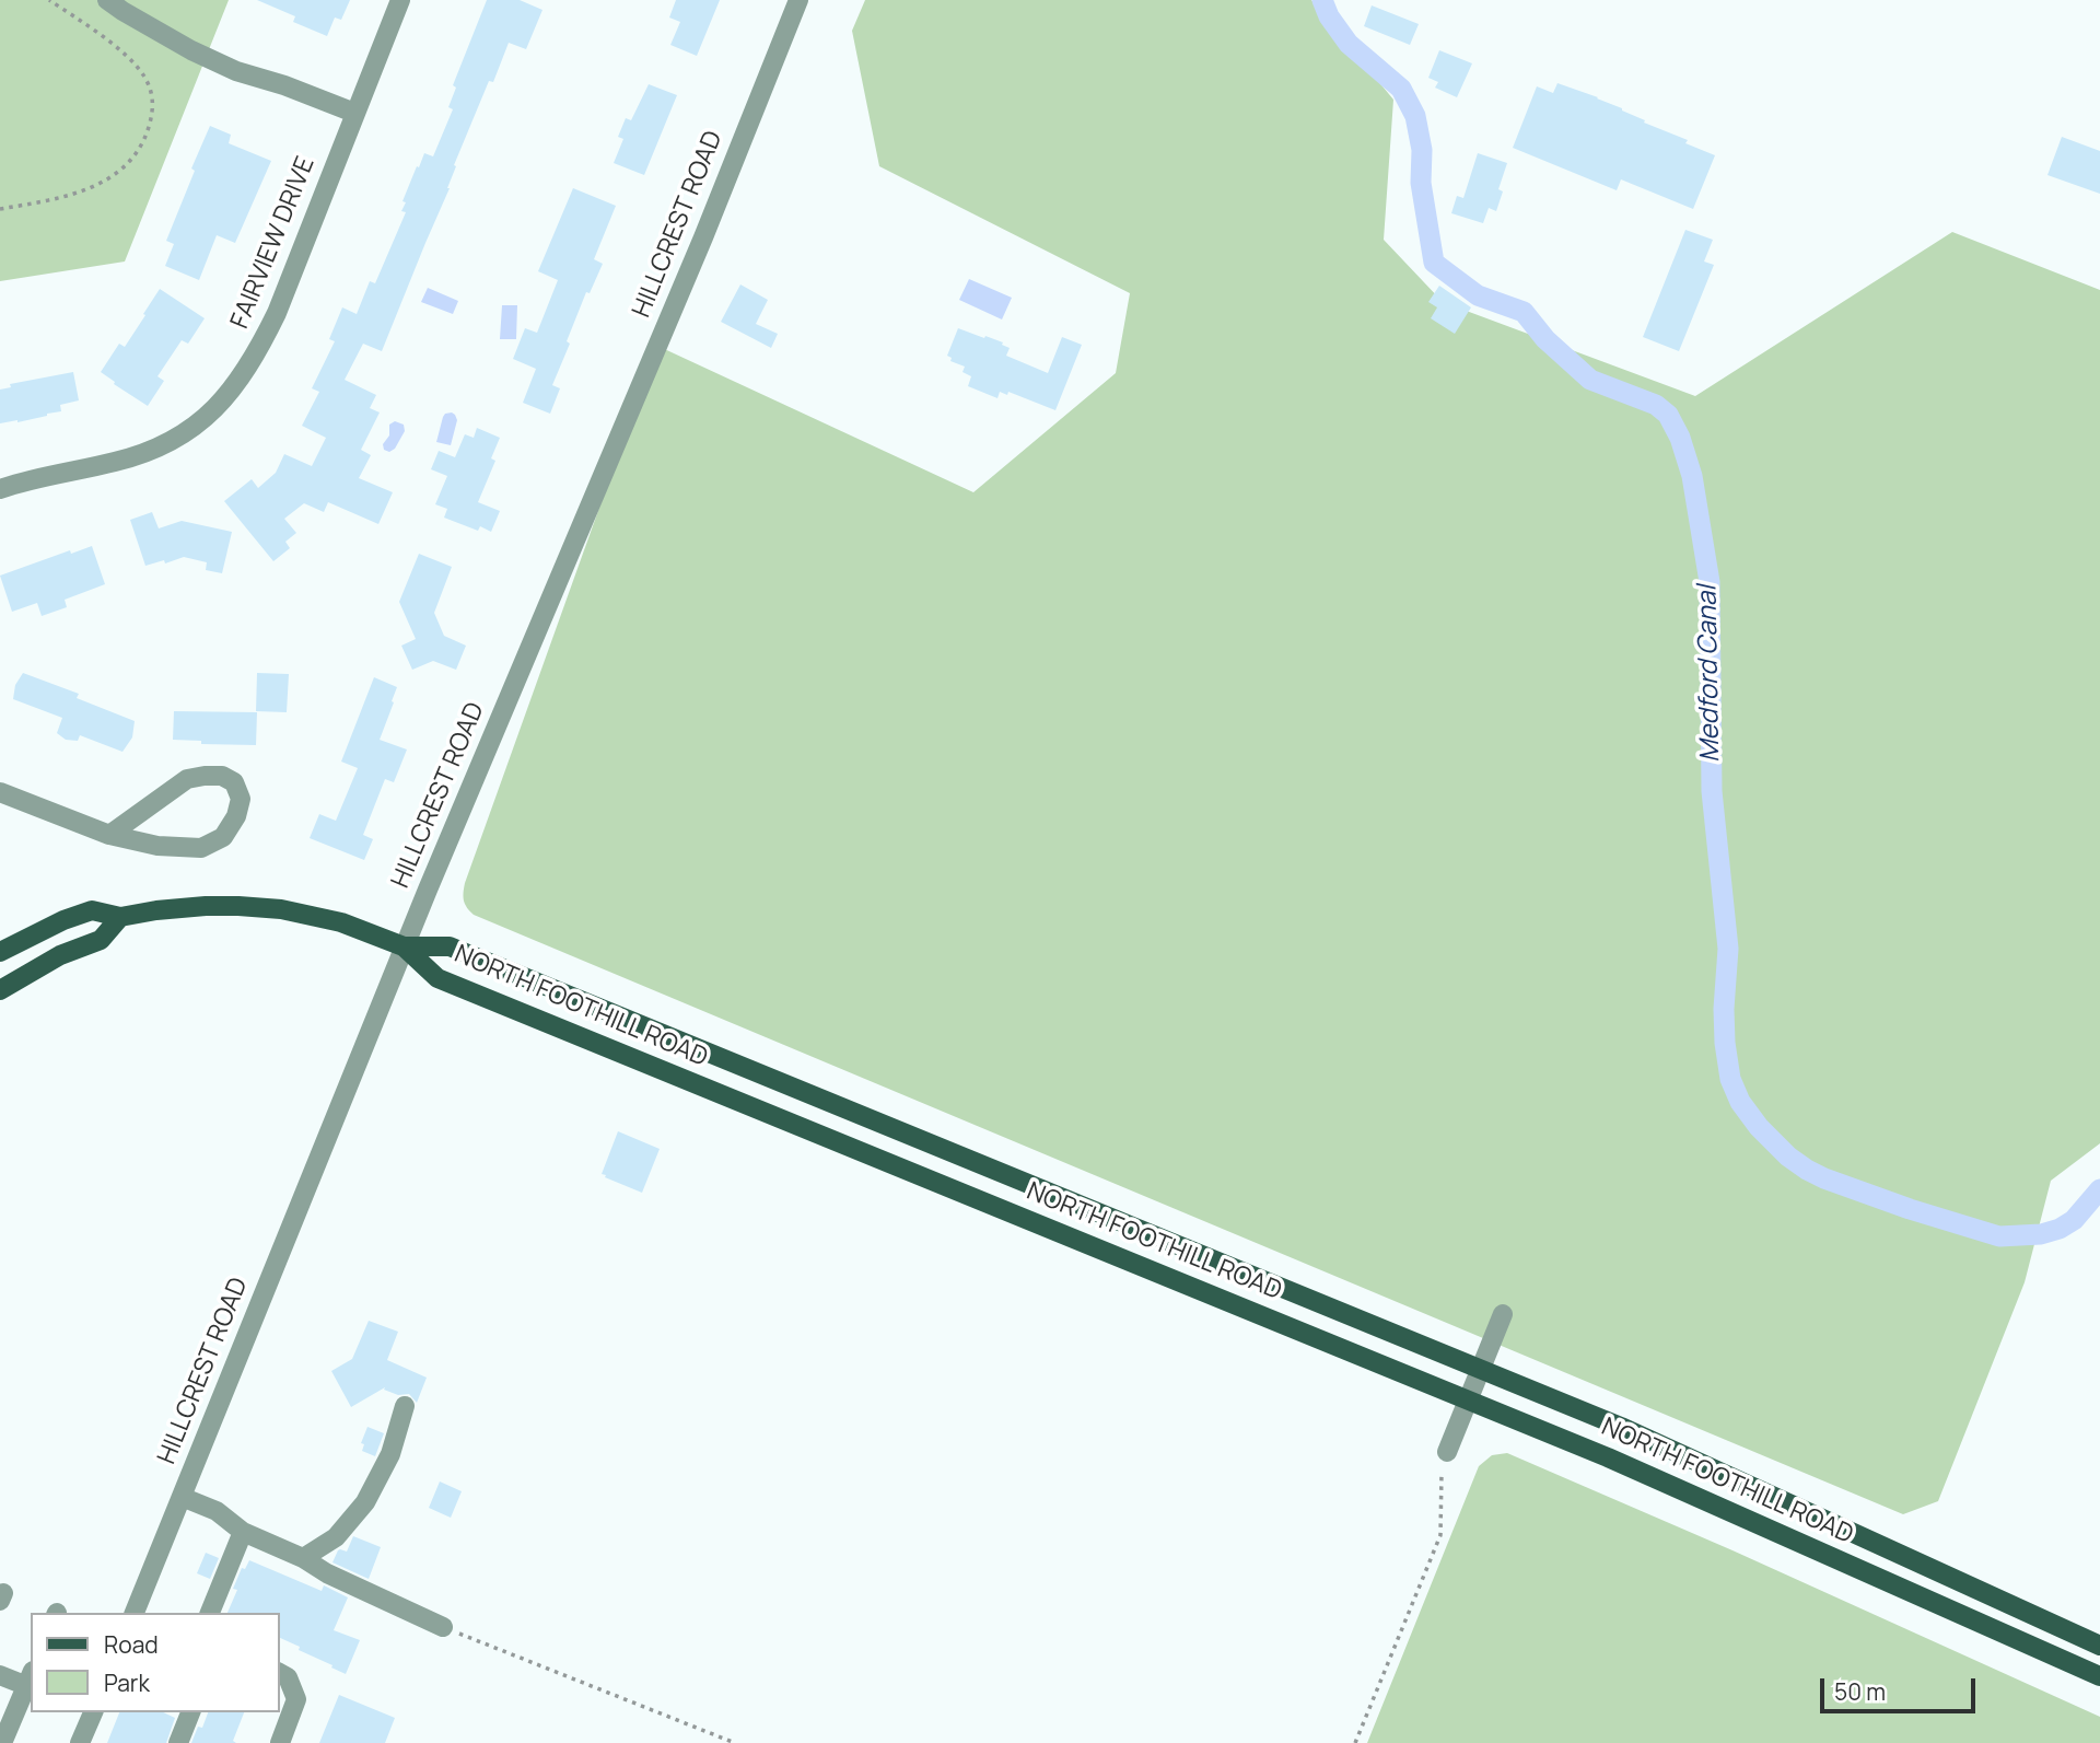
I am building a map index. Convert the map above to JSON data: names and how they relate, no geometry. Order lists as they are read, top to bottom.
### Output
{
  "streets": {
    "main road": ["NORTH FOOTHILL ROAD"],
    "street": ["HILLCREST ROAD", "FAIRVIEW DRIVE"]
  },
  "crossings": [
    ["HILLCREST ROAD", "NORTH FOOTHILL ROAD"]
  ],
  "water": ["Medford Canal"],
  "legend": ["Road", "Park"],
  "scale_bar": "50 m"
}
